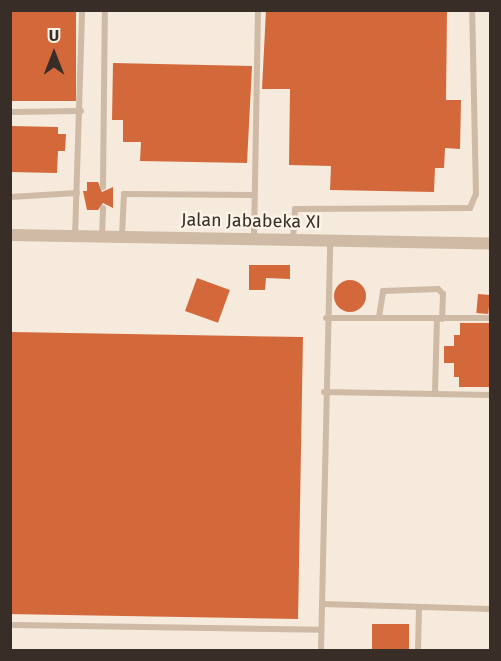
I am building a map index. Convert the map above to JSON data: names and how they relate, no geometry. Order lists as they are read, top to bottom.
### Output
{
  "streets": {
    "street": ["Jalan Jababeka XI"]
  },
  "north": "top"
}
